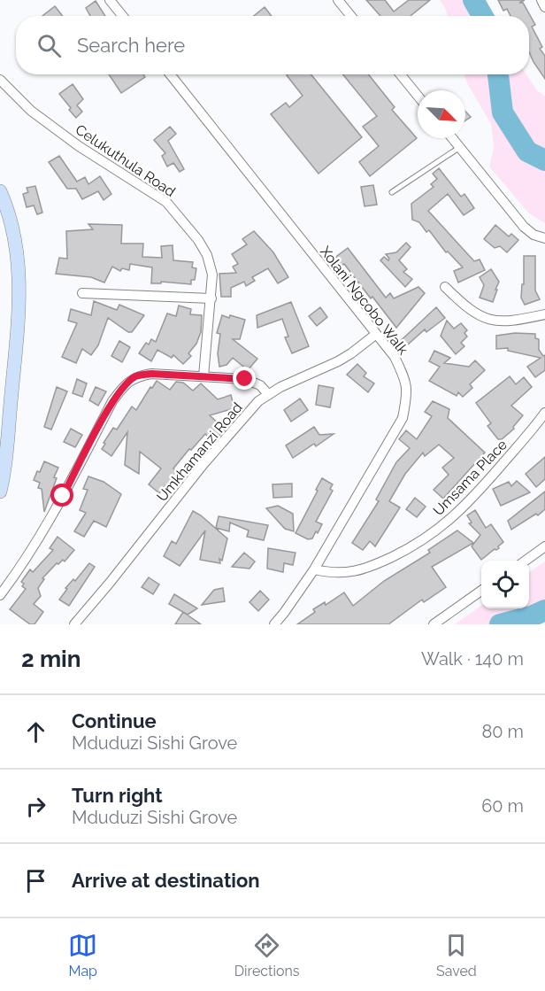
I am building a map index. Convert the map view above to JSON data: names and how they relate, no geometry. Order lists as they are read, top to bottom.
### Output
{
  "streets": {
    "street": [
      "Celukuthula Road",
      "Xolani Ngcobo Walk",
      "Umkhamanzi Road",
      "Umsama Place"
    ]
  },
  "crossings": [
    ["Xolani Ngcobo Walk", "Umkhamanzi Road"],
    ["Xolani Ngcobo Walk", "Umsama Place"]
  ],
  "north": "bottom right",
  "page": {
    "search": "Search here",
    "heading": ["2 min", "Walk · 140 m"],
    "list": [
      ["Continue", "Mduduzi Sishi Grove", "80 m"],
      ["Turn right", "Mduduzi Sishi Grove", "60 m"],
      "Arrive at destination"
    ],
    "nav": ["Map", "Directions", "Saved"]
  }
}
